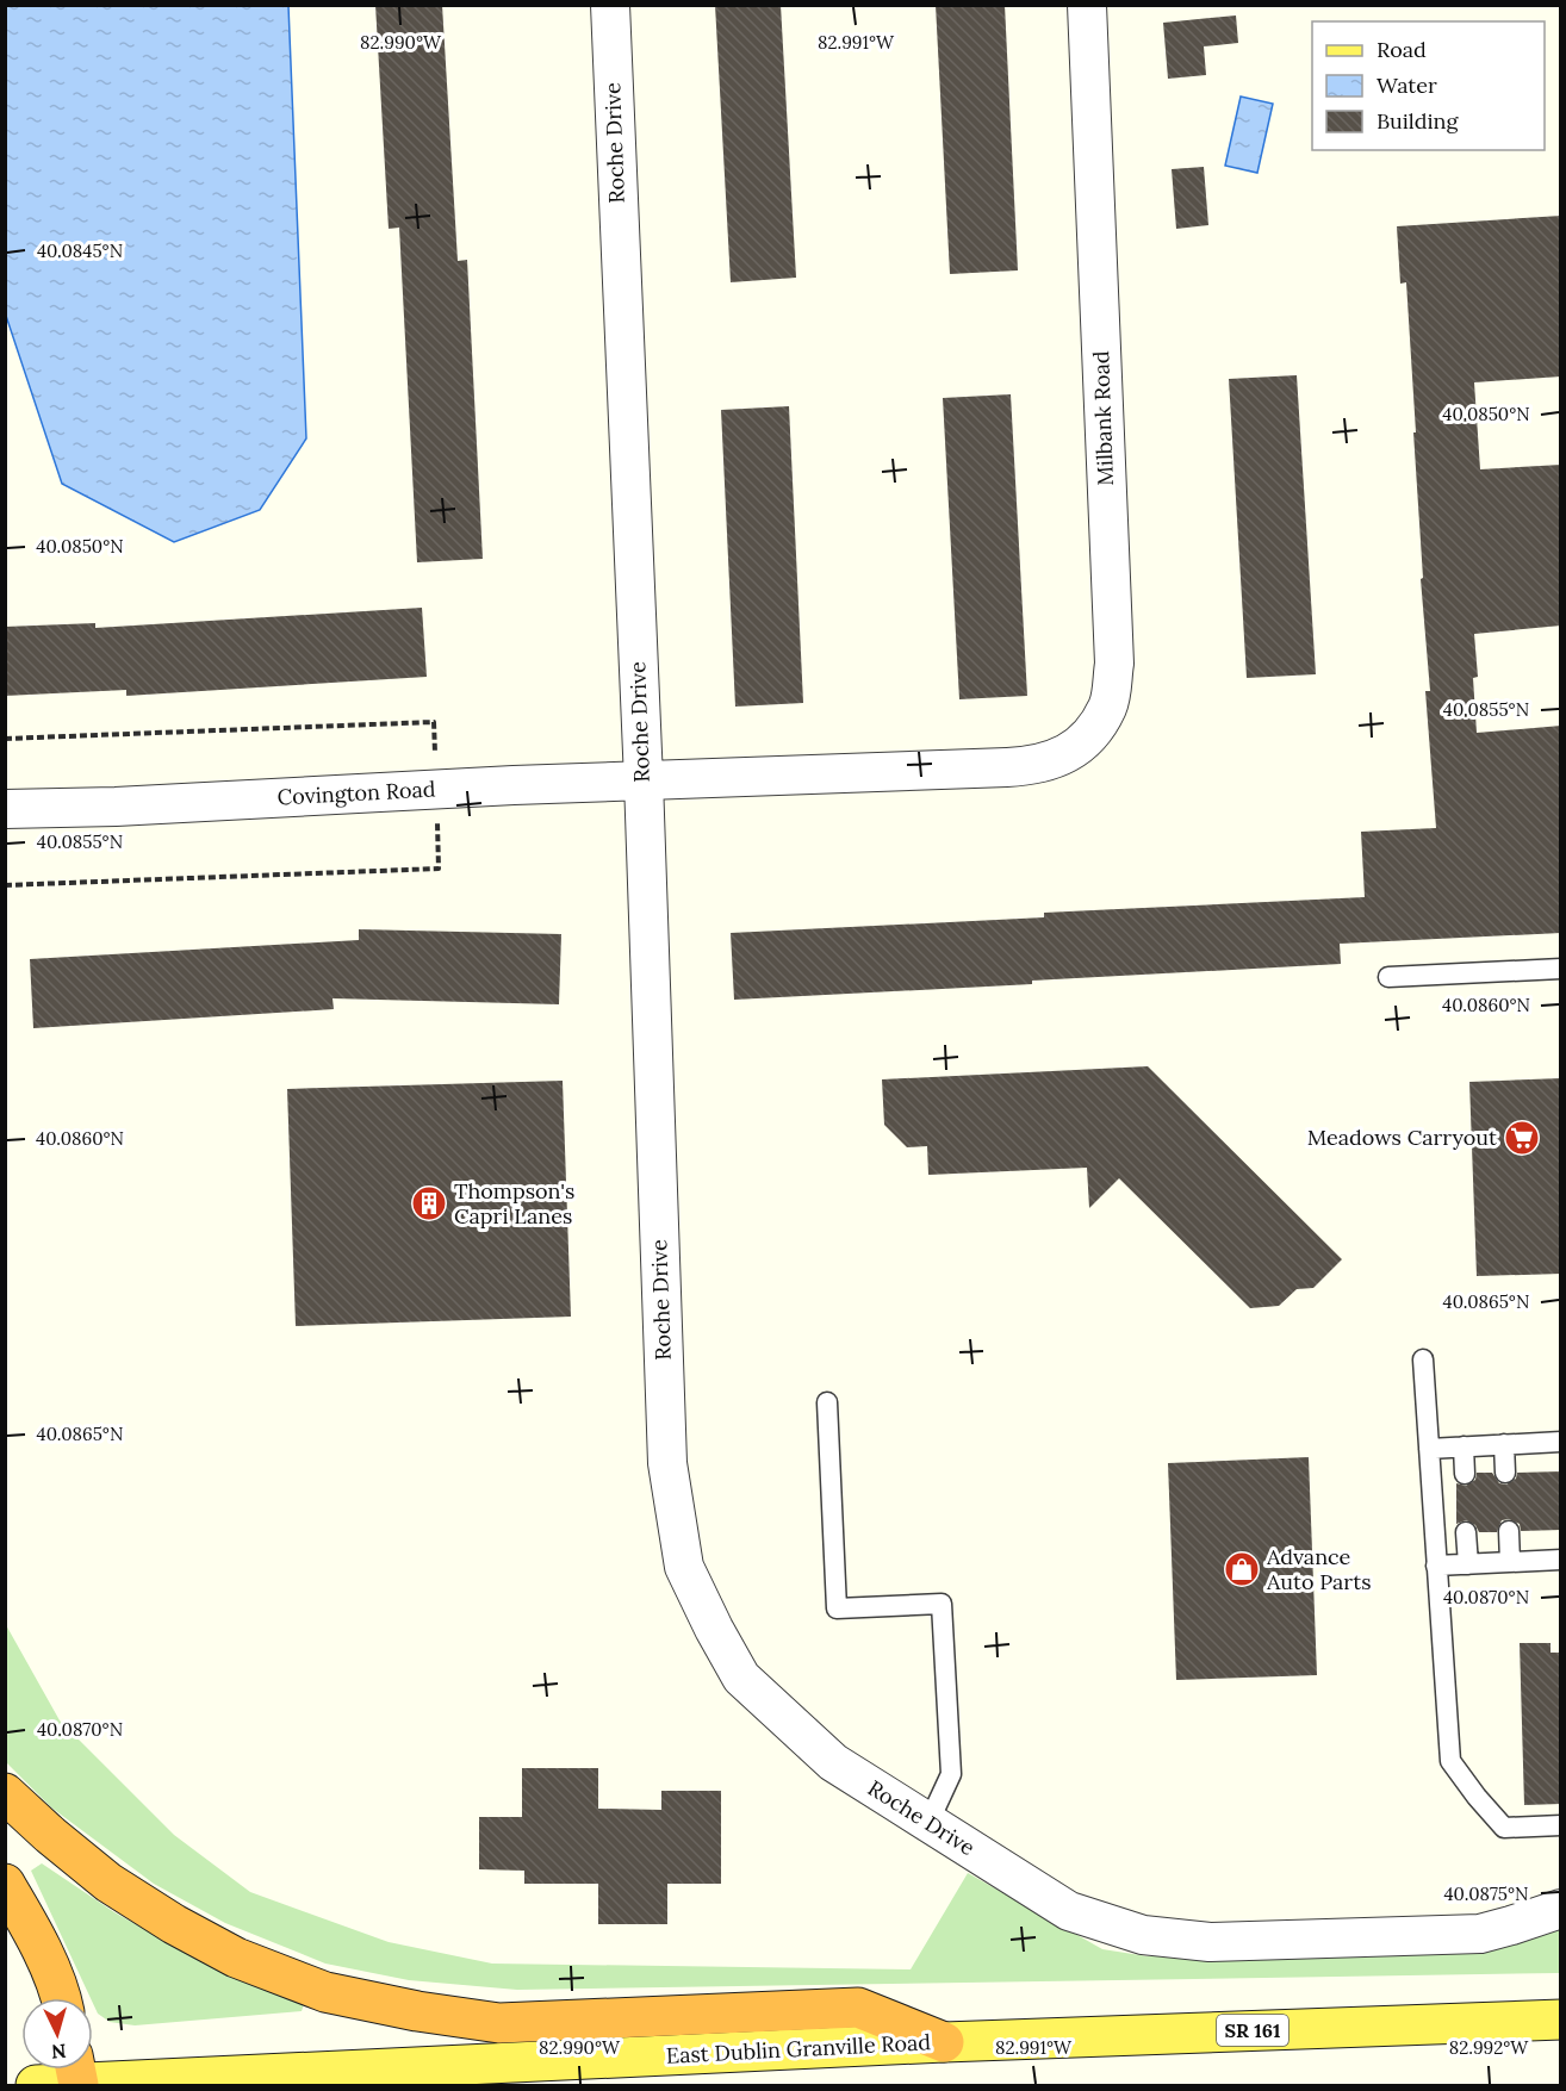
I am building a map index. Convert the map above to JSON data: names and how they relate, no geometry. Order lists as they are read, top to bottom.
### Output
{
  "streets": {
    "main road": ["SR 161", "East Dublin Granville Road"],
    "street": ["Roche Drive", "Milbank Road", "Covington Road"]
  },
  "crossings": [
    ["Roche Drive", "Covington Road"],
    ["Milbank Road", "Covington Road"]
  ],
  "places": {
    "supermarket": ["Meadows Carryout"],
    "building": ["Thompson's Capri Lanes"],
    "shop": ["Advance Auto Parts"]
  },
  "legend": ["Road", "Water", "Building"],
  "north": "bottom",
  "coordinates": [
    "82.990°W",
    "82.991°W",
    "40.0845°N",
    "40.0850°N",
    "40.0855°N",
    "40.0860°N",
    "40.0865°N",
    "40.0870°N",
    "40.0875°N",
    "82.992°W"
  ]
}
